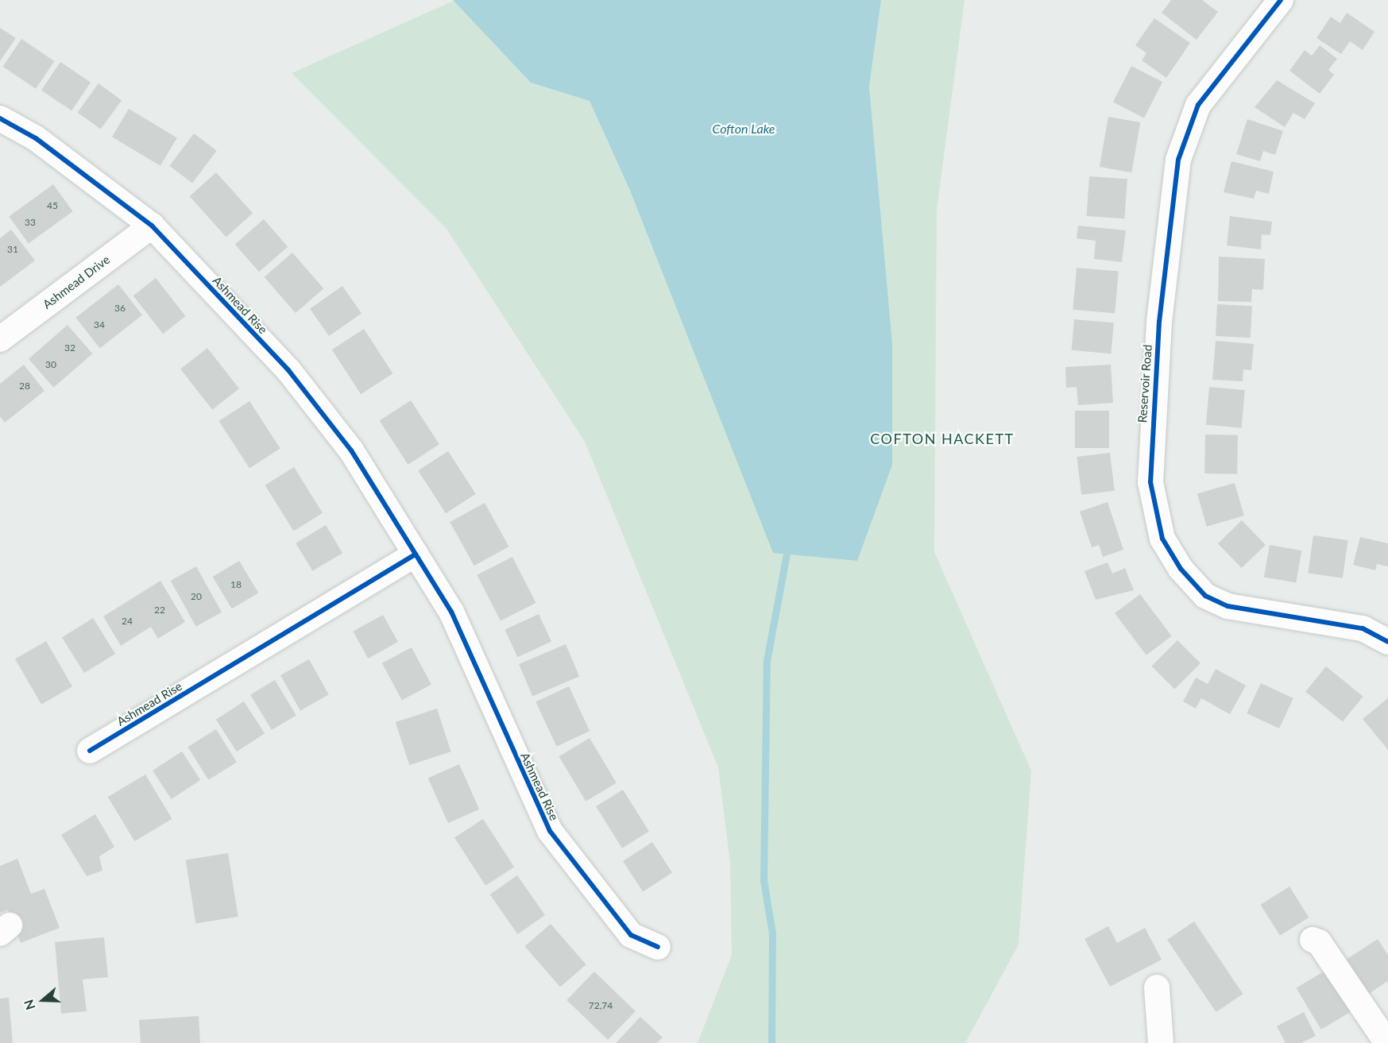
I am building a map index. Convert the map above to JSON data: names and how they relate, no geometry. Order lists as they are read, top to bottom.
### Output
{
  "streets": {
    "street": ["Ashmead Drive", "Ashmead Rise", "Reservoir Road"]
  },
  "crossings": [
    ["Ashmead Drive", "Ashmead Rise"]
  ],
  "districts": ["COFTON HACKETT"],
  "water": ["Cofton Lake"],
  "house_numbers": [
    "45",
    "33",
    "31",
    "36",
    "34",
    "32",
    "30",
    "28",
    "18",
    "20",
    "22",
    "24",
    "72,74"
  ],
  "north": "left"
}
